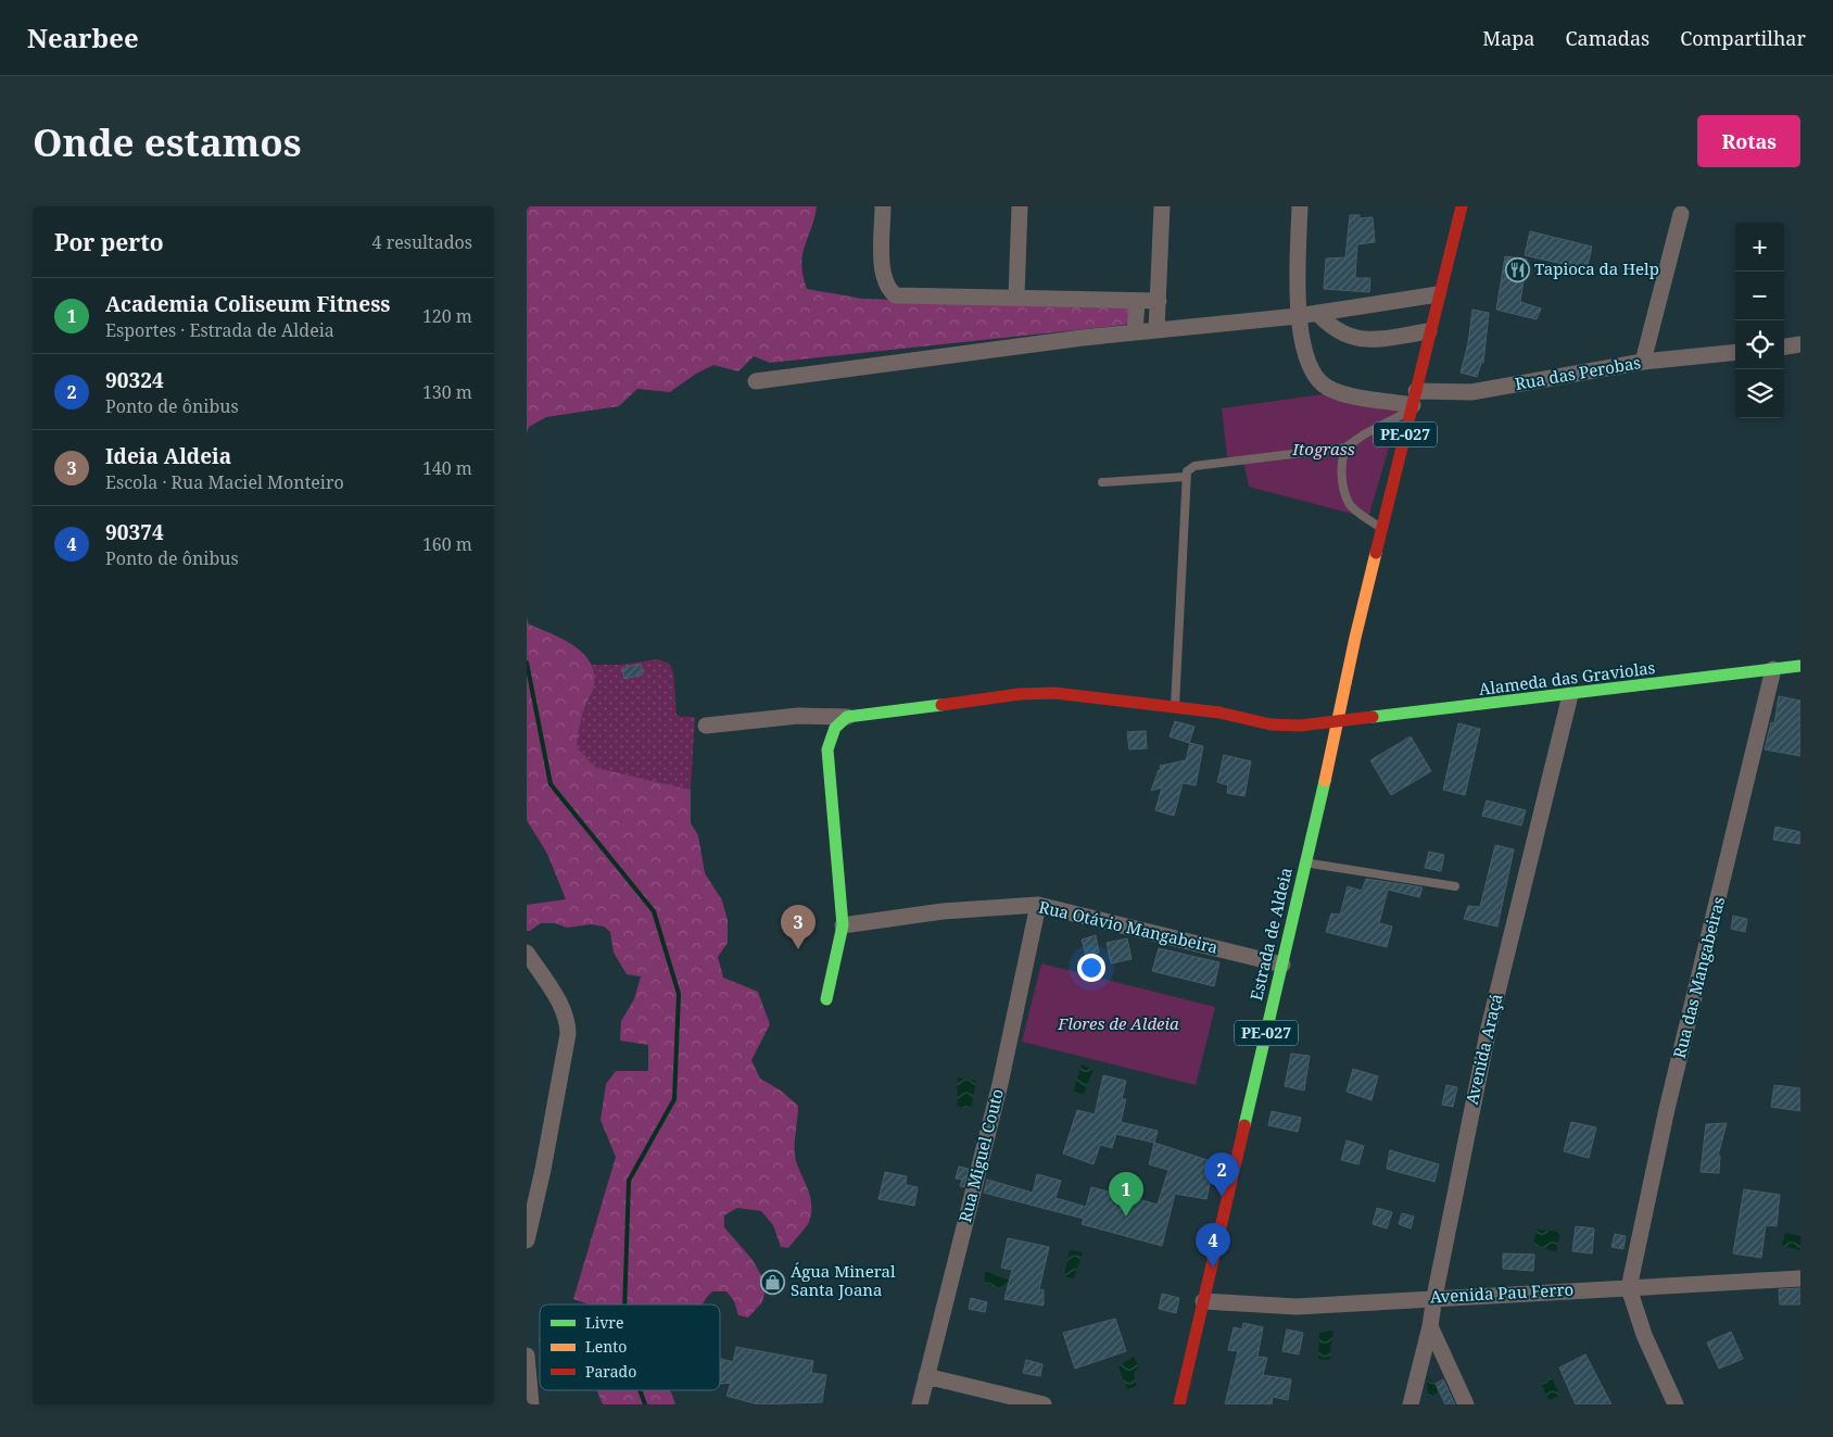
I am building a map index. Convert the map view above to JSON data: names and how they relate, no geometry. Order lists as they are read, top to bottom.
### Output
{
  "streets": {
    "street": [
      "Rua das Perobas",
      "PE-027",
      "Alameda das Graviolas",
      "Rua Otávio Mangabeira",
      "Estrada de Aldeia",
      "Rua das Mangabeiras",
      "Avenida Araçá",
      "Rua Miguel Couto",
      "Avenida Pau Ferro"
    ]
  },
  "crossings": [
    ["Rua das Perobas", "PE-027"],
    ["PE-027", "Estrada de Aldeia"],
    ["Alameda das Graviolas", "Estrada de Aldeia"],
    ["Alameda das Graviolas", "Rua das Mangabeiras"],
    ["Alameda das Graviolas", "Avenida Araçá"],
    ["Rua Otávio Mangabeira", "Estrada de Aldeia"],
    ["Rua Otávio Mangabeira", "Rua Miguel Couto"],
    ["Estrada de Aldeia", "Avenida Pau Ferro"],
    ["Rua das Mangabeiras", "Avenida Pau Ferro"],
    ["Avenida Araçá", "Avenida Pau Ferro"]
  ],
  "parks": ["Itograss", "Flores de Aldeia"],
  "places": {
    "restaurant": ["Tapioca da Help"],
    "shop": ["Água Mineral Santa Joana"]
  },
  "legend": ["Livre", "Lento", "Parado"],
  "page": {
    "header": "Nearbee",
    "nav": ["Mapa", "Camadas", "Compartilhar"],
    "buttons": "Rotas",
    "title": "Onde estamos",
    "heading": ["Por perto", "4 resultados"],
    "map_buttons": ["+", "−"],
    "list": [
      {
        "mark": "1",
        "name": "Academia Coliseum Fitness",
        "note": "Esportes · Estrada de Aldeia",
        "value": "120 m"
      },
      {
        "mark": "2",
        "name": "90324",
        "note": "Ponto de ônibus",
        "value": "130 m"
      },
      {
        "mark": "3",
        "name": "Ideia Aldeia",
        "note": "Escola · Rua Maciel Monteiro",
        "value": "140 m"
      },
      {
        "mark": "4",
        "name": "90374",
        "note": "Ponto de ônibus",
        "value": "160 m"
      }
    ],
    "pins": [
      "3",
      "2",
      "1",
      "4"
    ]
  }
}
